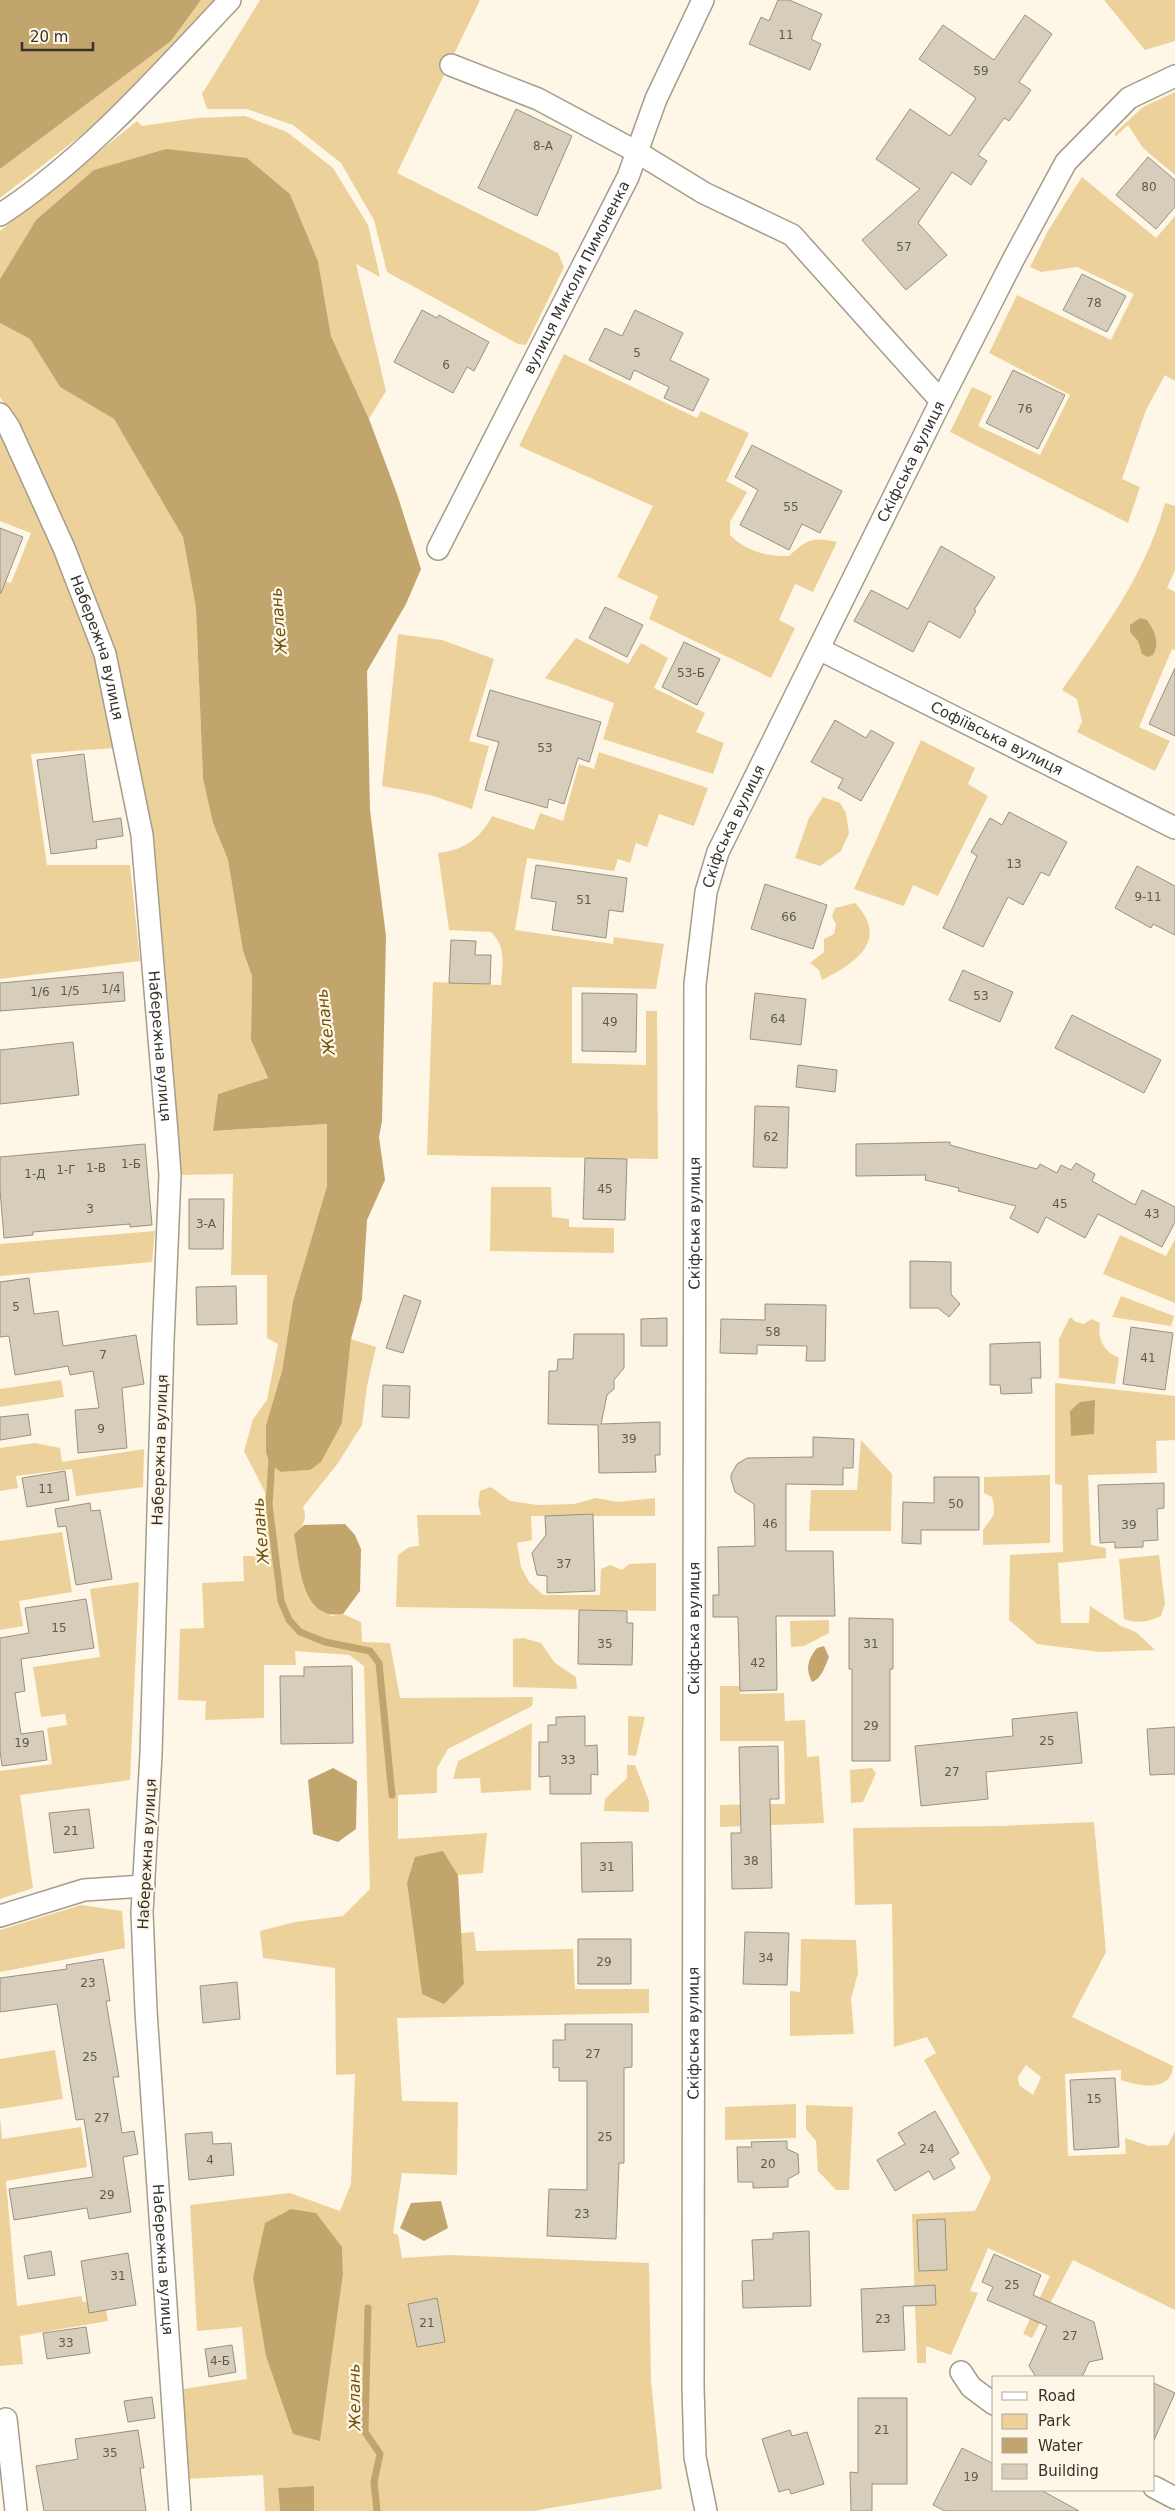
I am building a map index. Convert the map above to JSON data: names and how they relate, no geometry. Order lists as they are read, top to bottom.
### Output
{
  "streets": {
    "street": [
      "вулиця Миколи Пимоненка",
      "Скіфська вулиця",
      "Набережна вулиця",
      "Софіївська вулиця"
    ]
  },
  "crossings": [
    ["Скіфська вулиця", "Софіївська вулиця"]
  ],
  "water": ["Желань"],
  "house_numbers": [
    "11",
    "59",
    "8-А",
    "80",
    "57",
    "78",
    "5",
    "6",
    "76",
    "55",
    "53-Б",
    "53",
    "13",
    "9-11",
    "51",
    "66",
    "1/4",
    "1/5",
    "1/6",
    "53",
    "64",
    "49",
    "62",
    "1-Б",
    "1-В",
    "1-Г",
    "1-Д",
    "45",
    "45",
    "3",
    "43",
    "3-А",
    "5",
    "58",
    "7",
    "41",
    "9",
    "39",
    "11",
    "50",
    "46",
    "39",
    "37",
    "15",
    "35",
    "31",
    "42",
    "29",
    "25",
    "19",
    "33",
    "27",
    "21",
    "38",
    "31",
    "34",
    "29",
    "23",
    "27",
    "25",
    "15",
    "27",
    "25",
    "24",
    "4",
    "20",
    "29",
    "23",
    "31",
    "25",
    "23",
    "21",
    "27",
    "33",
    "4-Б",
    "21",
    "35",
    "19"
  ],
  "legend": [
    "Road",
    "Park",
    "Water",
    "Building"
  ],
  "scale_bar": "20 m"
}
